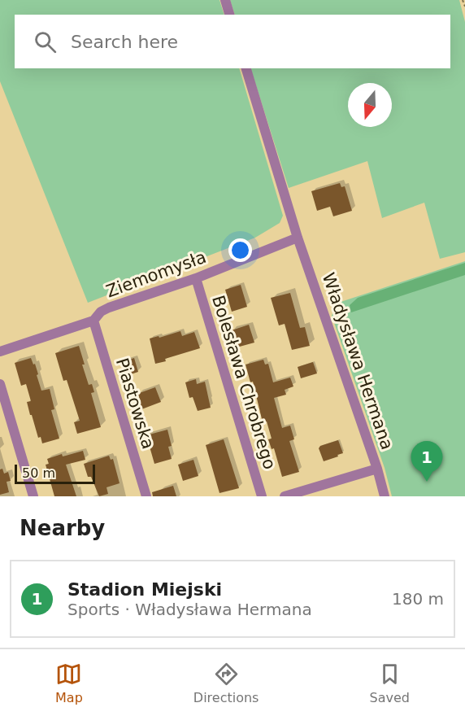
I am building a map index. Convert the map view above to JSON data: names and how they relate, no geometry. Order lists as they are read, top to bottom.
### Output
{
  "streets": {
    "street": [
      "Ziemomysła",
      "Władysława Hermana",
      "Bolesława Chrobrego",
      "Piastowska"
    ]
  },
  "crossings": [
    ["Ziemomysła", "Władysława Hermana"],
    ["Ziemomysła", "Bolesława Chrobrego"],
    ["Ziemomysła", "Piastowska"]
  ],
  "scale_bar": "50 m",
  "north": "bottom",
  "page": {
    "search": "Search here",
    "pins": "1",
    "scale": "50 m",
    "heading": "Nearby",
    "list": [
      {
        "mark": "1",
        "name": "Stadion Miejski",
        "note": "Sports · Władysława Hermana",
        "value": "180 m"
      }
    ],
    "nav": ["Map", "Directions", "Saved"]
  }
}
